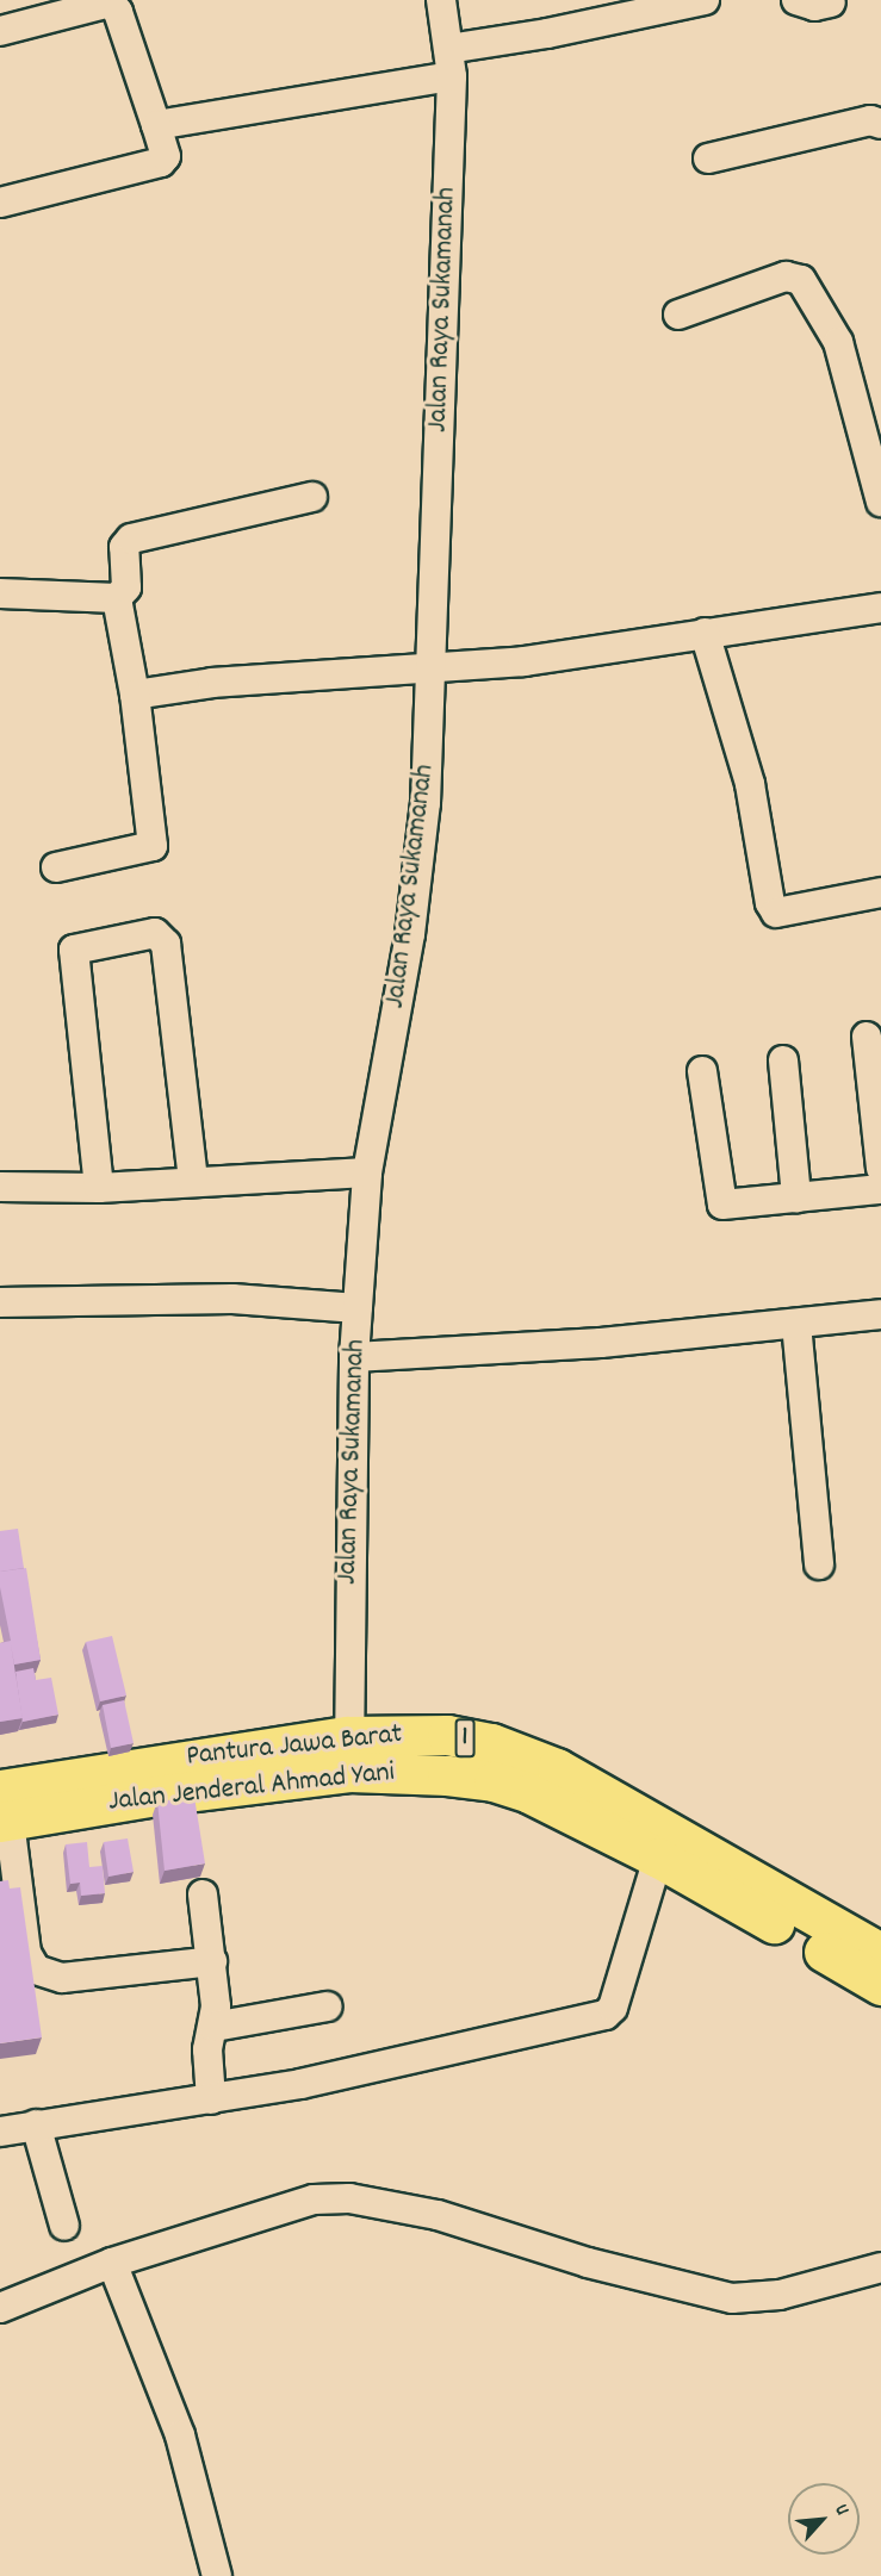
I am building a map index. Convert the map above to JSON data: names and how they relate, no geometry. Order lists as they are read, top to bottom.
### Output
{
  "streets": {
    "highway": ["1", "Pantura Jawa Barat", "Jalan Jenderal Ahmad Yani"],
    "street": ["Jalan Raya Sukamanah"]
  },
  "crossings": [
    ["Jalan Raya Sukamanah", "Pantura Jawa Barat"],
    ["Jalan Raya Sukamanah", "Jalan Jenderal Ahmad Yani"],
    ["Pantura Jawa Barat", "Jalan Jenderal Ahmad Yani"]
  ],
  "north": "top right"
}
